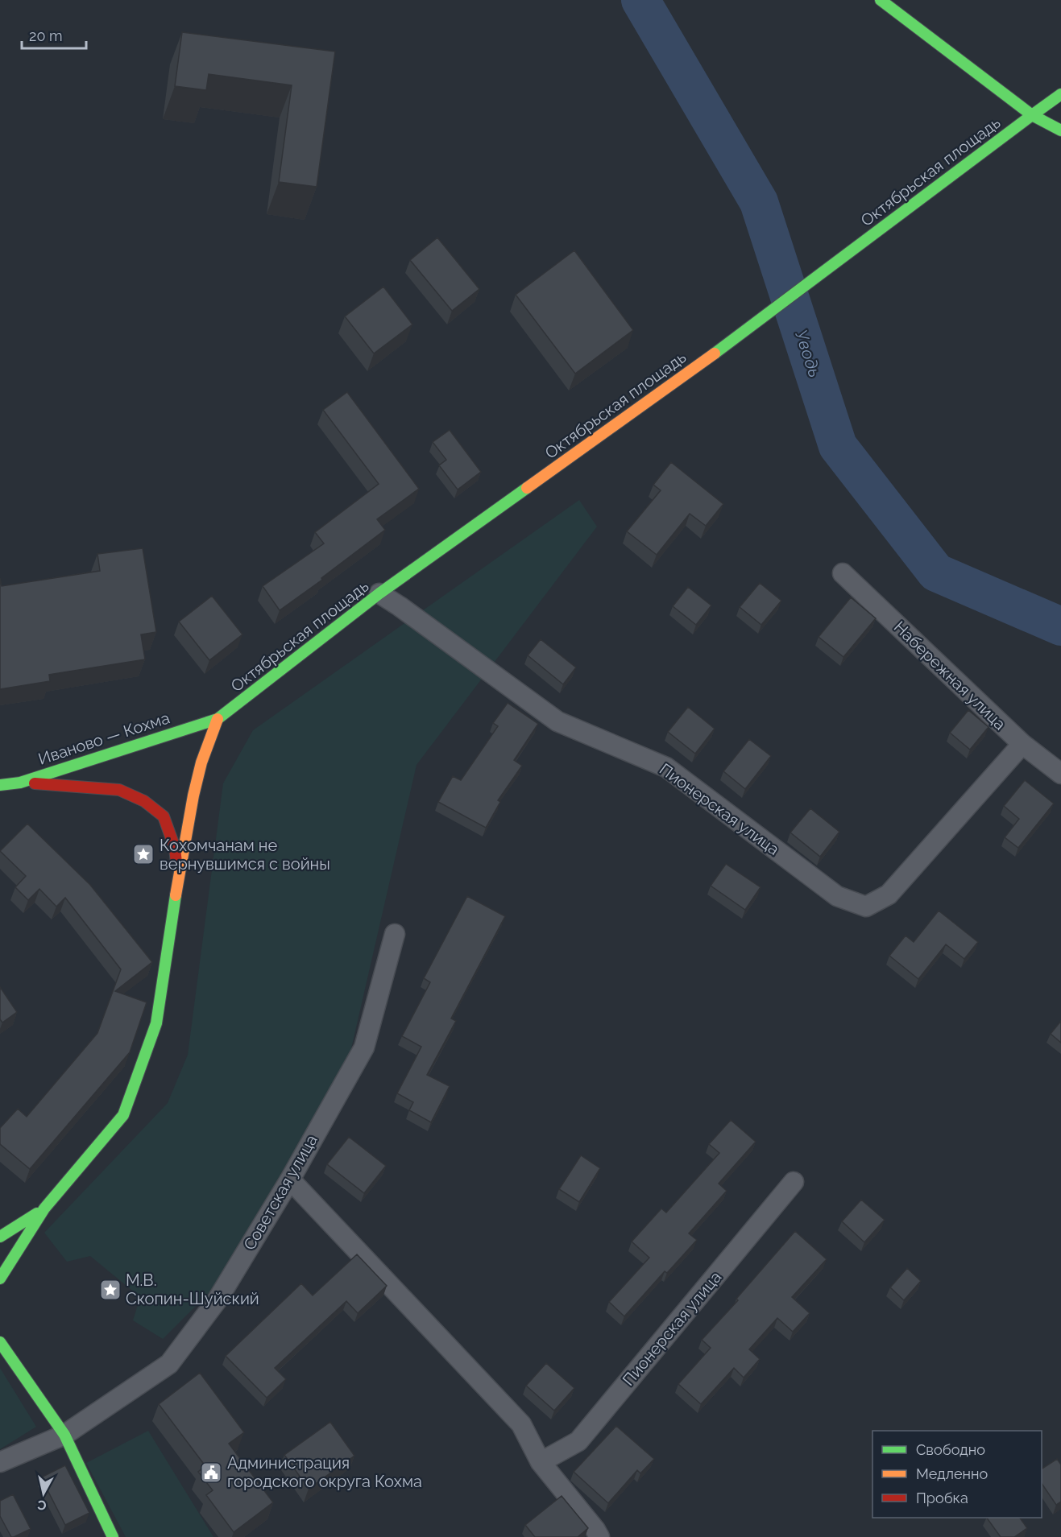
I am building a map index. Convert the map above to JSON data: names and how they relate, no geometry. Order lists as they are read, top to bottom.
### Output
{
  "streets": {
    "main road": ["Октябрьская площадь", "Иваново — Кохма"],
    "street": ["Набережная улица", "Пионерская улица", "Советская улица"]
  },
  "crossings": [
    ["Октябрьская площадь", "Иваново — Кохма"],
    ["Октябрьская площадь", "Пионерская улица"],
    ["Набережная улица", "Пионерская улица"]
  ],
  "water": ["Уводь"],
  "places": {
    "place": ["Кохомчанам не вернувшимся с войны", "М.В. Скопин-Шуйский"],
    "public building": ["Администрация городского округа Кохма"]
  },
  "legend": ["Свободно", "Медленно", "Пробка"],
  "scale_bar": "20 m",
  "north": "bottom"
}
